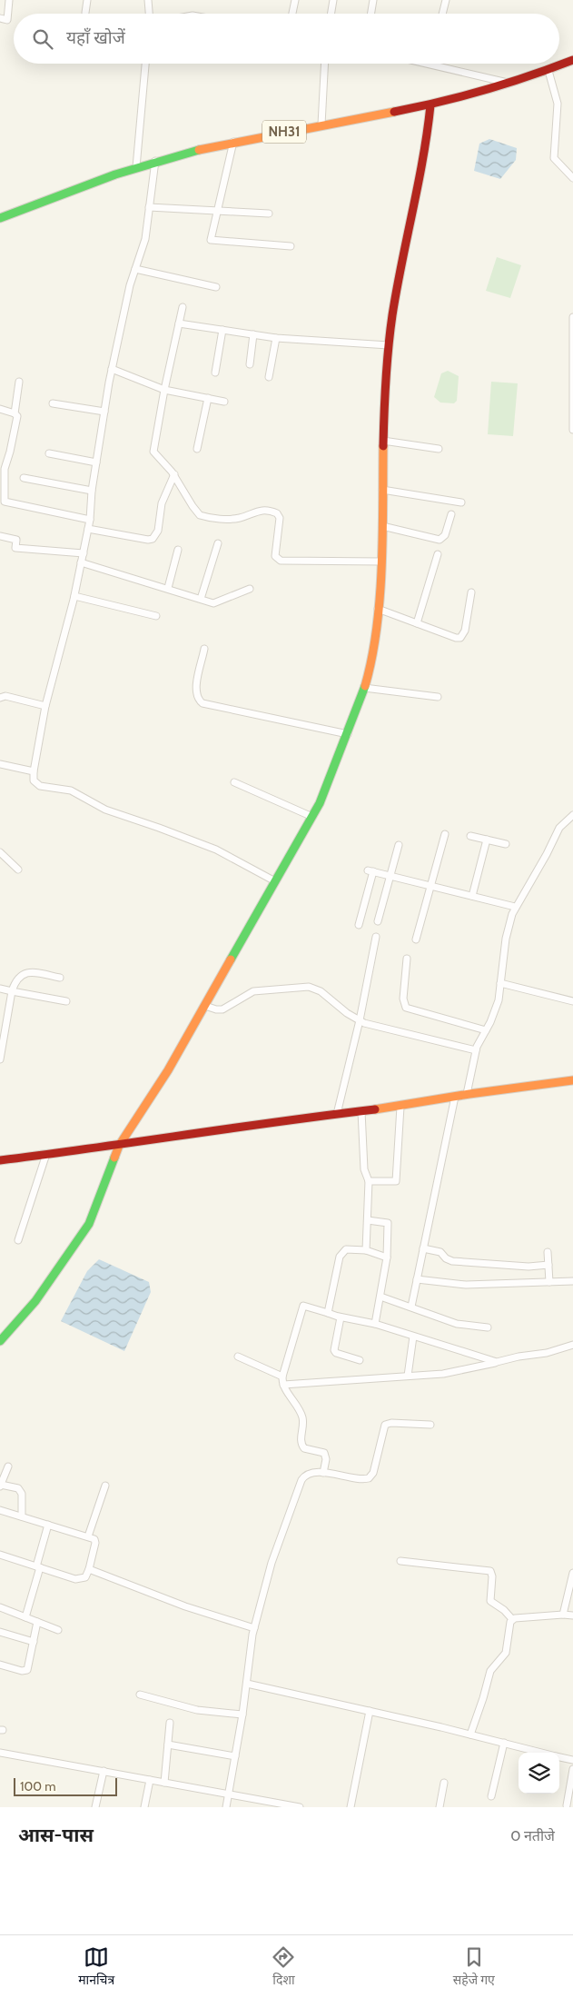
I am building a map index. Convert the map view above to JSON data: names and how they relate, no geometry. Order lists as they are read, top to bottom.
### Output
{
  "streets": {
    "main road": ["NH31"]
  },
  "scale_bar": "100 m",
  "page": {
    "search": "यहाँ खोजें",
    "scale": "100 m",
    "heading": ["आस-पास", "0 नतीजे"],
    "nav": ["मानचित्र", "दिशा", "सहेजे गए"]
  }
}
